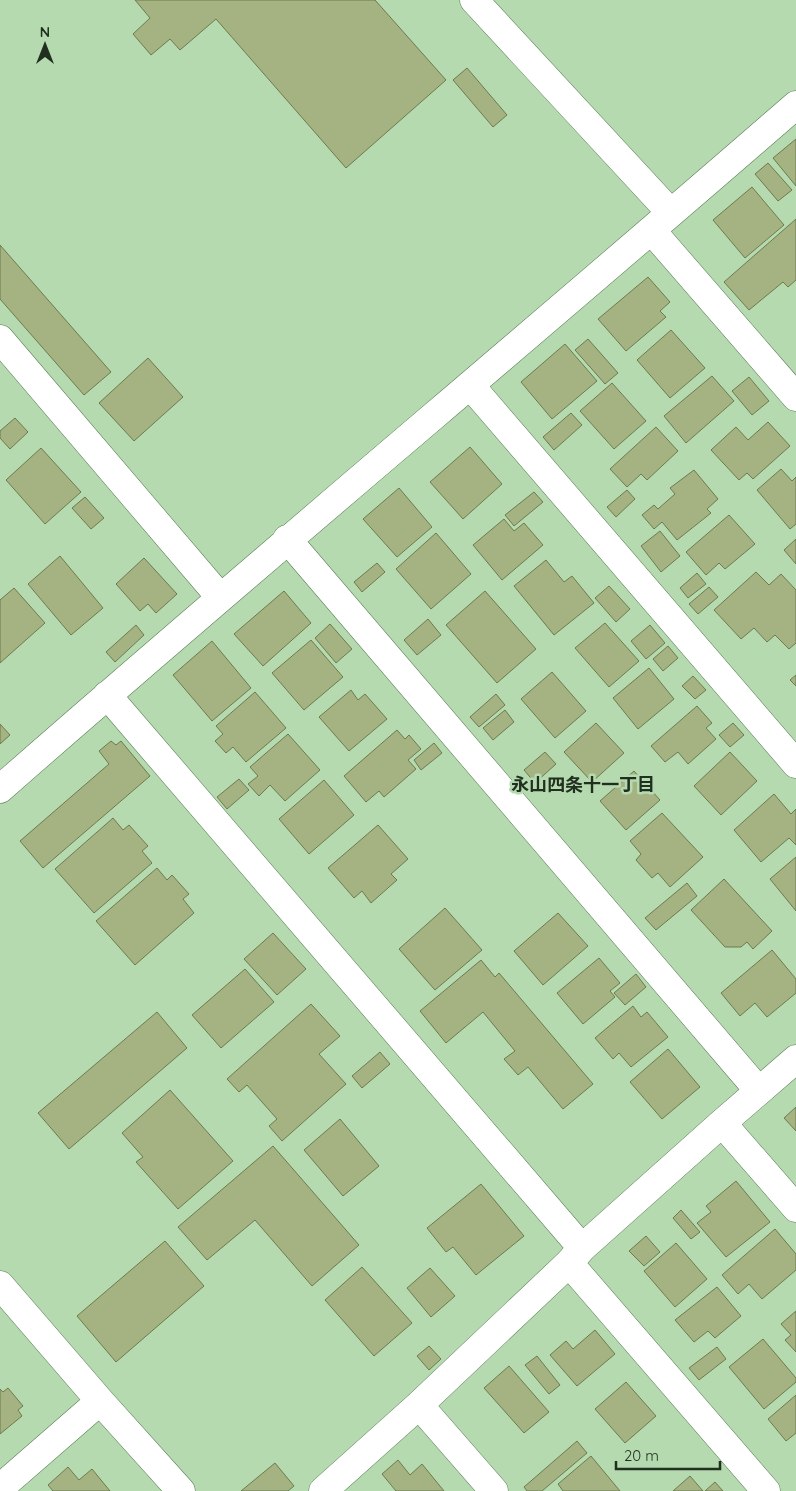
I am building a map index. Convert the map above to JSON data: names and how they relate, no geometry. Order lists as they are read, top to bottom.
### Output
{
  "districts": ["永山四条十一丁目"],
  "scale_bar": "20 m",
  "north": "top"
}
